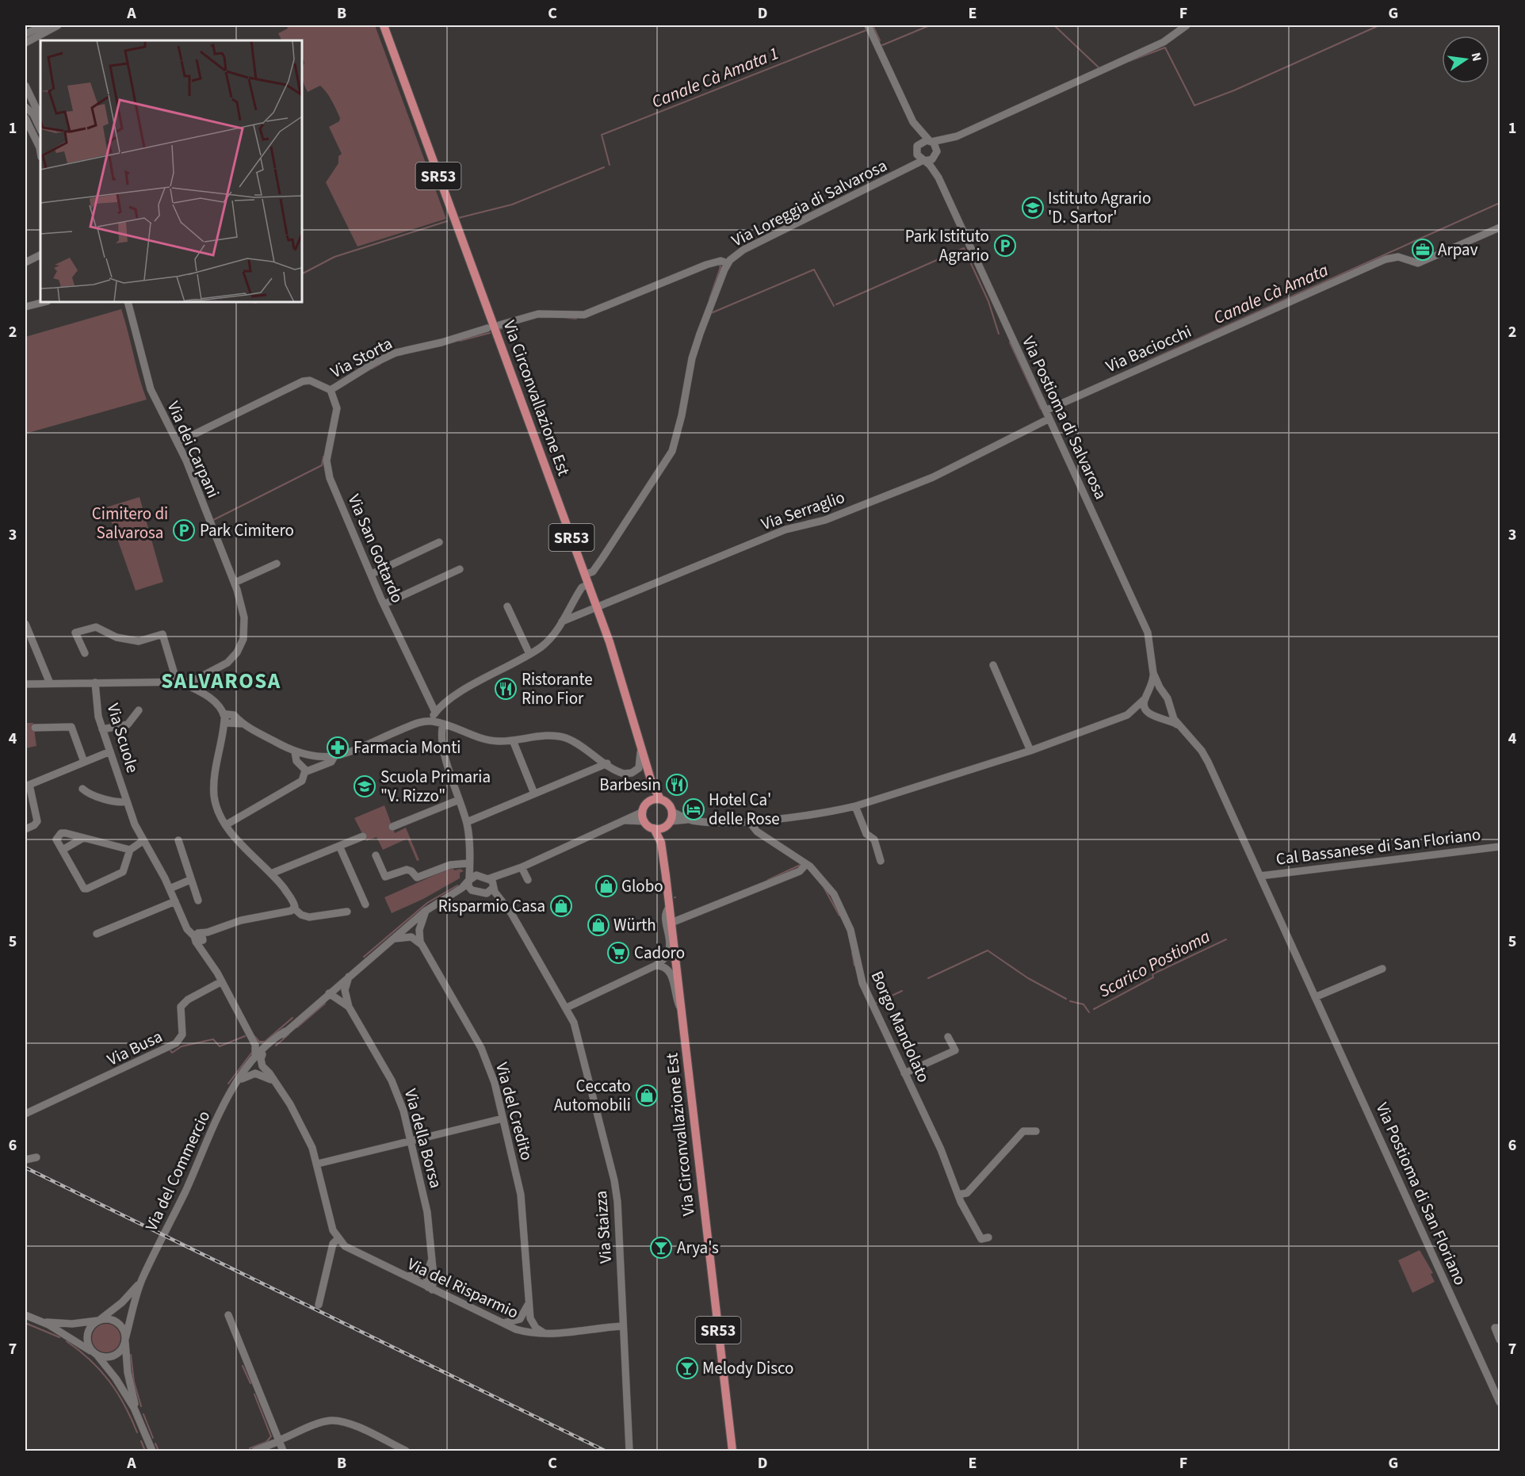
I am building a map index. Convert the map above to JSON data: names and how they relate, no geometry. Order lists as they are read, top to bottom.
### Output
{
  "streets": {
    "main road": ["SR53", "Via Circonvallazione Est"],
    "street": [
      "Via Loreggia di Salvarosa",
      "Via Baciocchi",
      "Via Storta",
      "Via Postioma di Salvarosa",
      "Via dei Carpani",
      "Via Serraglio",
      "Via San Gottardo",
      "Via Scuole",
      "Cal Bassanese di San Floriano",
      "Borgo Mandolato",
      "Via Busa",
      "Via del Credito",
      "Via della Borsa",
      "Via del Commercio",
      "Via Postioma di San Floriano",
      "Via Staizza",
      "Via del Risparmio"
    ]
  },
  "crossings": [
    ["Via Loreggia di Salvarosa", "Via Circonvallazione Est"],
    ["Via Loreggia di Salvarosa", "Via Postioma di Salvarosa"],
    ["Via Baciocchi", "Via Postioma di Salvarosa"],
    ["Via Storta", "Via dei Carpani"],
    ["Via Storta", "Via San Gottardo"],
    ["Via Circonvallazione Est", "Via Serraglio"],
    ["Via Postioma di Salvarosa", "Via Serraglio"],
    ["Via Postioma di Salvarosa", "Cal Bassanese di San Floriano"],
    ["Via Postioma di Salvarosa", "Via Postioma di San Floriano"],
    ["Via Scuole", "Via Busa"],
    ["Via Scuole", "Via del Commercio"],
    ["Via Scuole", "Via del Risparmio"],
    ["Cal Bassanese di San Floriano", "Via Postioma di San Floriano"],
    ["Via del Credito", "Via del Commercio"],
    ["Via della Borsa", "Via del Commercio"],
    ["Via della Borsa", "Via del Risparmio"],
    ["Via Staizza", "Via del Risparmio"]
  ],
  "districts": ["SALVAROSA"],
  "water": ["Canale Cà Amata 1", "Canale Cà Amata", "Scarico Postioma"],
  "parks": ["Cimitero di Salvarosa"],
  "places": {
    "school or university": ["Istituto Agrario 'D. Sartor'", "Scuola Primaria \"V. Rizzo\""],
    "parking": ["Park Istituto Agrario", "Park Cimitero"],
    "office": ["Arpav"],
    "restaurant": ["Ristorante Rino Fior", "Barbesin"],
    "pharmacy": ["Farmacia Monti"],
    "hotel": ["Hotel Ca' delle Rose"],
    "shop": [
      "Globo",
      "Risparmio Casa",
      "Würth",
      "Ceccato Automobili"
    ],
    "supermarket": ["Cadoro"],
    "bar": ["Arya's", "Melody Disco"]
  },
  "north": "right",
  "grid": {
    "columns": [
      "A",
      "B",
      "C",
      "D",
      "E",
      "F",
      "G"
    ],
    "rows": [
      "1",
      "2",
      "3",
      "4",
      "5",
      "6",
      "7"
    ]
  }
}
